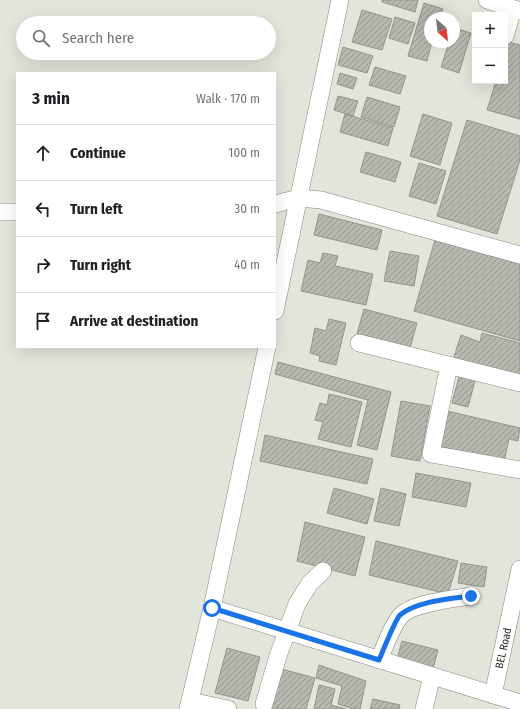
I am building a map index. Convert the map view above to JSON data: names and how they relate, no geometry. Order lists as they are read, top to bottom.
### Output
{
  "streets": {
    "street": ["BEL Road"]
  },
  "north": "bottom right",
  "page": {
    "map_buttons": ["+", "−"],
    "search": "Search here",
    "heading": ["3 min", "Walk · 170 m"],
    "list": [
      ["Continue", "100 m"],
      ["Turn left", "30 m"],
      ["Turn right", "40 m"],
      "Arrive at destination"
    ]
  }
}
